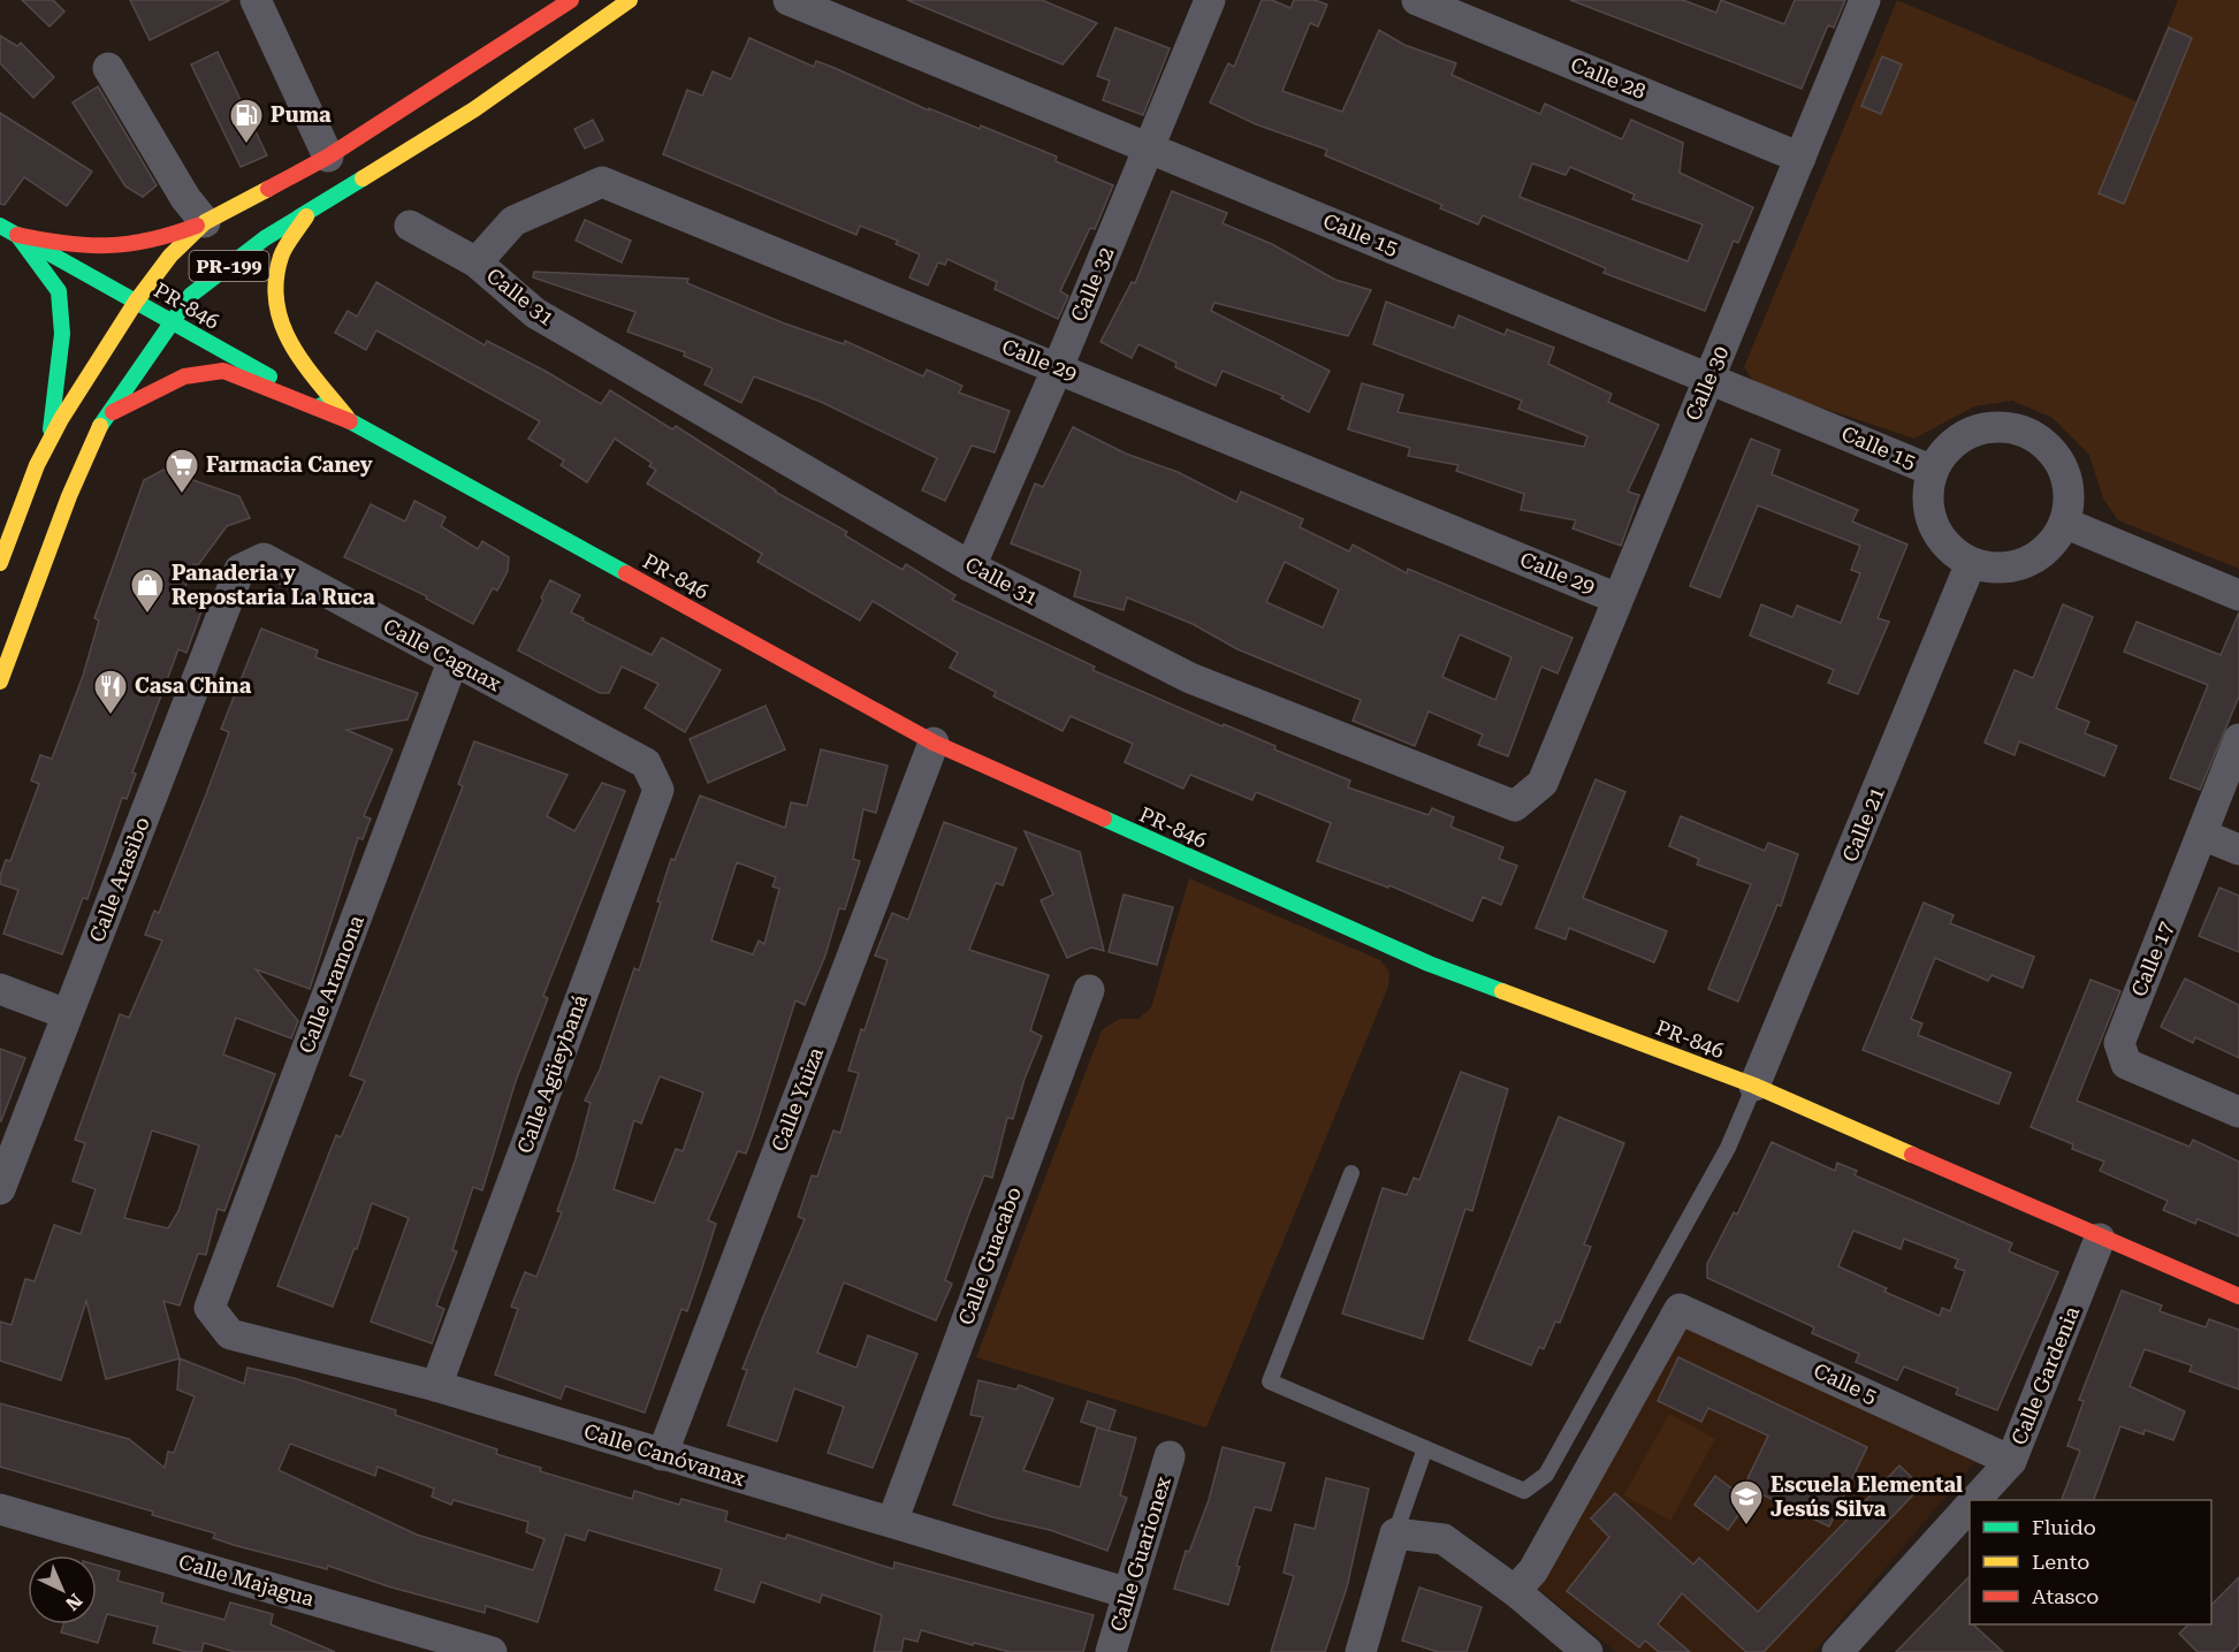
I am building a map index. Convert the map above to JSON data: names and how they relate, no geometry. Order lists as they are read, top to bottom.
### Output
{
  "streets": {
    "main road": ["PR-199", "PR-846"],
    "street": [
      "Calle 28",
      "Calle 15",
      "Calle 32",
      "Calle 31",
      "Calle 29",
      "Calle 30",
      "Calle Caguax",
      "Calle 21",
      "Calle Arasibo",
      "Calle 17",
      "Calle Aramona",
      "Calle Agüeybaná",
      "Calle Yuiza",
      "Calle Guacabo",
      "Calle Gardenia",
      "Calle 5",
      "Calle Canóvanax",
      "Calle Guarionex",
      "Calle Majagua"
    ]
  },
  "crossings": [
    ["Calle 28", "Calle 30"],
    ["Calle 15", "Calle 32"],
    ["Calle 15", "Calle 30"],
    ["Calle 15", "Calle 21"],
    ["PR-199", "PR-846"],
    ["Calle 32", "Calle 31"],
    ["Calle 32", "Calle 29"],
    ["Calle 31", "Calle 29"],
    ["Calle 31", "Calle 30"],
    ["PR-846", "Calle 21"],
    ["PR-846", "Calle Yuiza"],
    ["PR-846", "Calle Gardenia"],
    ["Calle 29", "Calle 30"],
    ["Calle Caguax", "Calle Arasibo"],
    ["Calle Caguax", "Calle Aramona"],
    ["Calle Caguax", "Calle Agüeybaná"],
    ["Calle Aramona", "Calle Canóvanax"],
    ["Calle Agüeybaná", "Calle Canóvanax"],
    ["Calle Yuiza", "Calle Canóvanax"],
    ["Calle Guacabo", "Calle Canóvanax"],
    ["Calle Gardenia", "Calle 5"],
    ["Calle Canóvanax", "Calle Guarionex"]
  ],
  "places": {
    "fuel station": ["Puma"],
    "supermarket": ["Farmacia Caney"],
    "shop": ["Panaderia y Repostaria La Ruca"],
    "restaurant": ["Casa China"],
    "school or university": ["Escuela Elemental Jesús Silva"]
  },
  "legend": ["Fluido", "Lento", "Atasco"],
  "north": "bottom right"
}
